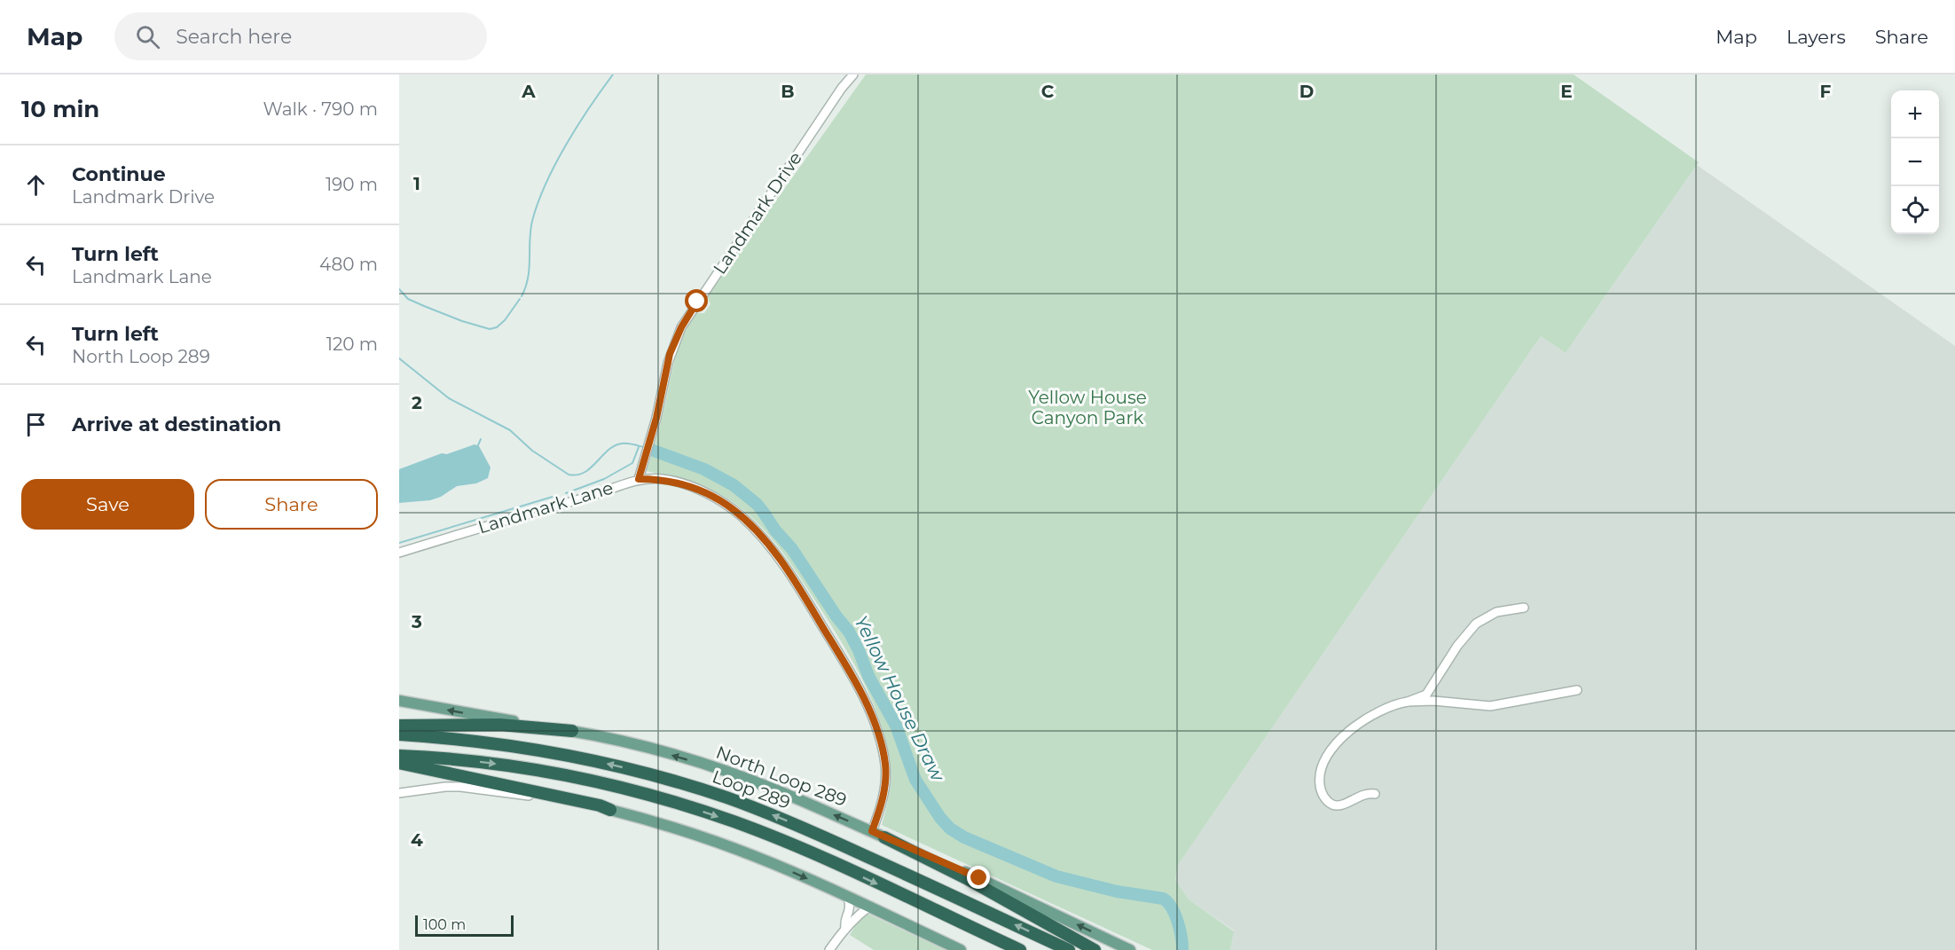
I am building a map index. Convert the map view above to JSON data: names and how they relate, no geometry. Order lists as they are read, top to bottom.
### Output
{
  "streets": {
    "highway": ["Loop 289"],
    "main road": ["North Loop 289"],
    "street": ["Landmark Drive", "Landmark Lane"]
  },
  "crossings": [
    ["Landmark Drive", "Landmark Lane"],
    ["Landmark Lane", "North Loop 289"]
  ],
  "water": ["Yellow House Draw"],
  "parks": ["Yellow House Canyon Park"],
  "scale_bar": "100 m",
  "page": {
    "header": "Map",
    "search": "Search here",
    "nav": ["Map", "Layers", "Share"],
    "heading": ["10 min", "Walk · 790 m"],
    "map_buttons": ["+", "−"],
    "list": [
      ["Continue", "Landmark Drive", "190 m"],
      ["Turn left", "Landmark Lane", "480 m"],
      ["Turn left", "North Loop 289", "120 m"],
      "Arrive at destination"
    ],
    "buttons": ["Save", "Share"],
    "scale": "100 m"
  },
  "grid": {
    "columns": [
      "A",
      "B",
      "C",
      "D",
      "E",
      "F"
    ],
    "rows": [
      "1",
      "2",
      "3",
      "4"
    ]
  }
}
